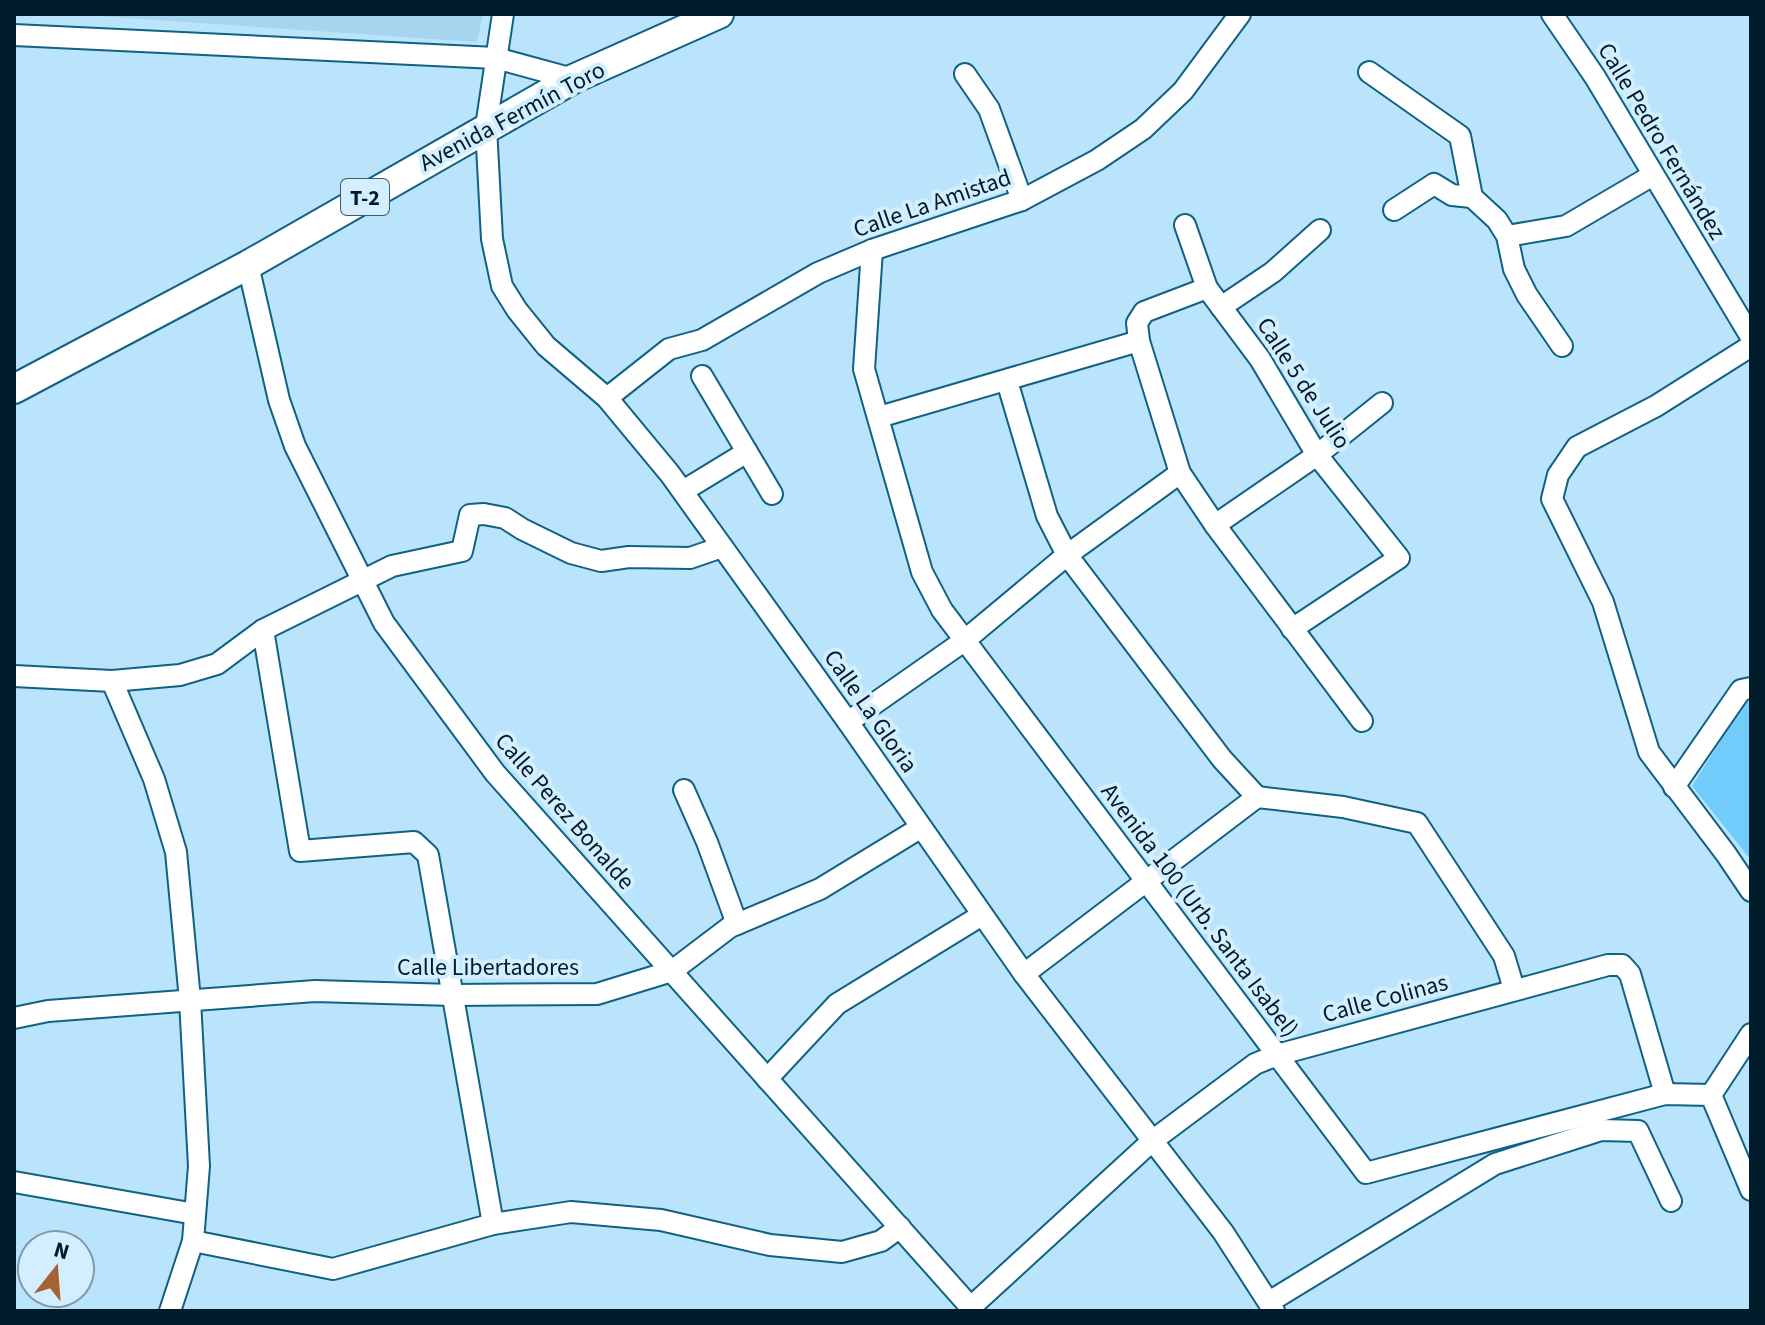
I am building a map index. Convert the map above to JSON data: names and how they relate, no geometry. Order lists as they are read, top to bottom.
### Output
{
  "streets": {
    "highway": ["Avenida Fermín Toro", "T-2"],
    "street": [
      "Calle Pedro Fernández",
      "Calle La Amistad",
      "Calle 5 de Julio",
      "Calle La Gloria",
      "Calle Perez Bonalde",
      "Avenida 100 (Urb. Santa Isabel)",
      "Calle Libertadores",
      "Calle Colinas"
    ]
  },
  "crossings": [
    ["Avenida Fermín Toro", "Calle La Gloria"],
    ["Avenida Fermín Toro", "Calle Perez Bonalde"],
    ["Calle La Amistad", "Calle La Gloria"],
    ["Calle La Amistad", "Avenida 100 (Urb. Santa Isabel)"],
    ["Calle La Gloria", "Calle Libertadores"],
    ["Calle La Gloria", "Calle Colinas"],
    ["Calle Perez Bonalde", "Calle Libertadores"],
    ["Calle Perez Bonalde", "Calle Colinas"],
    ["Avenida 100 (Urb. Santa Isabel)", "Calle Colinas"]
  ],
  "north": "top"
}
